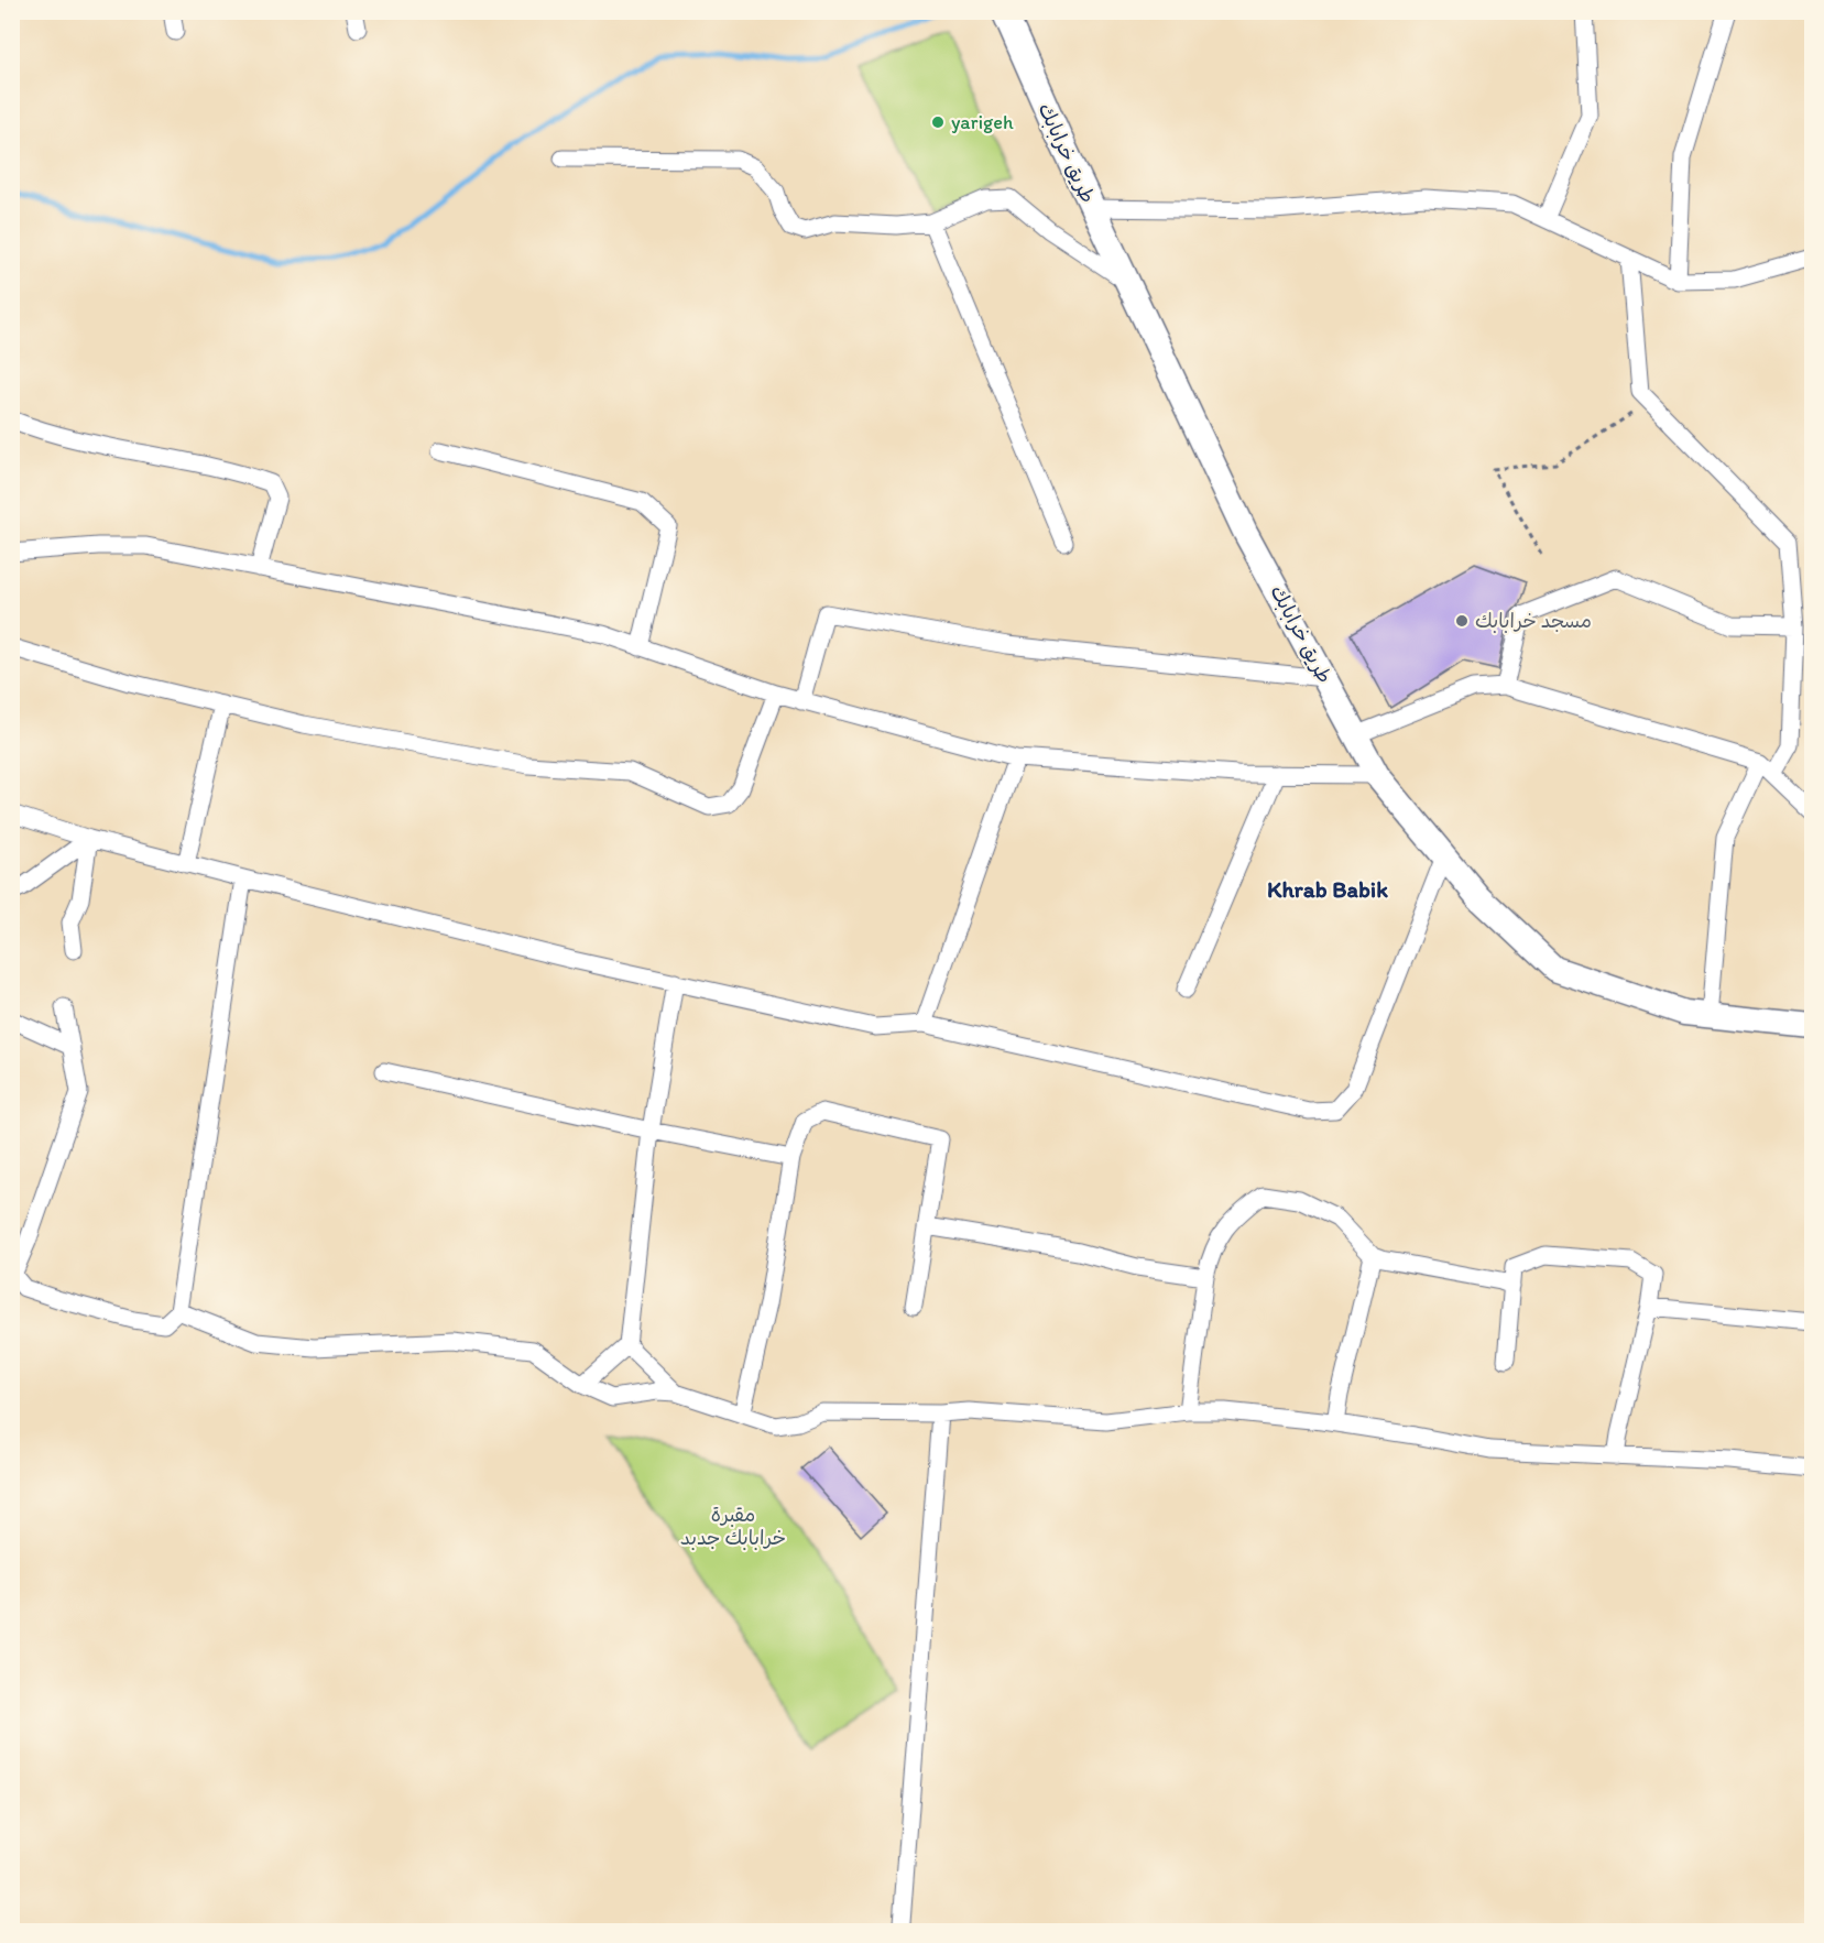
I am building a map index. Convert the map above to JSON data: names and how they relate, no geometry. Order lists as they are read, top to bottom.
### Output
{
  "streets": {
    "main road": ["طريق خرابابك"]
  },
  "districts": ["Khrab Babik"],
  "parks": ["مقبرة خرابابك جدبد"],
  "places": ["yarigeh", "مسجد خرابابك"]
}
